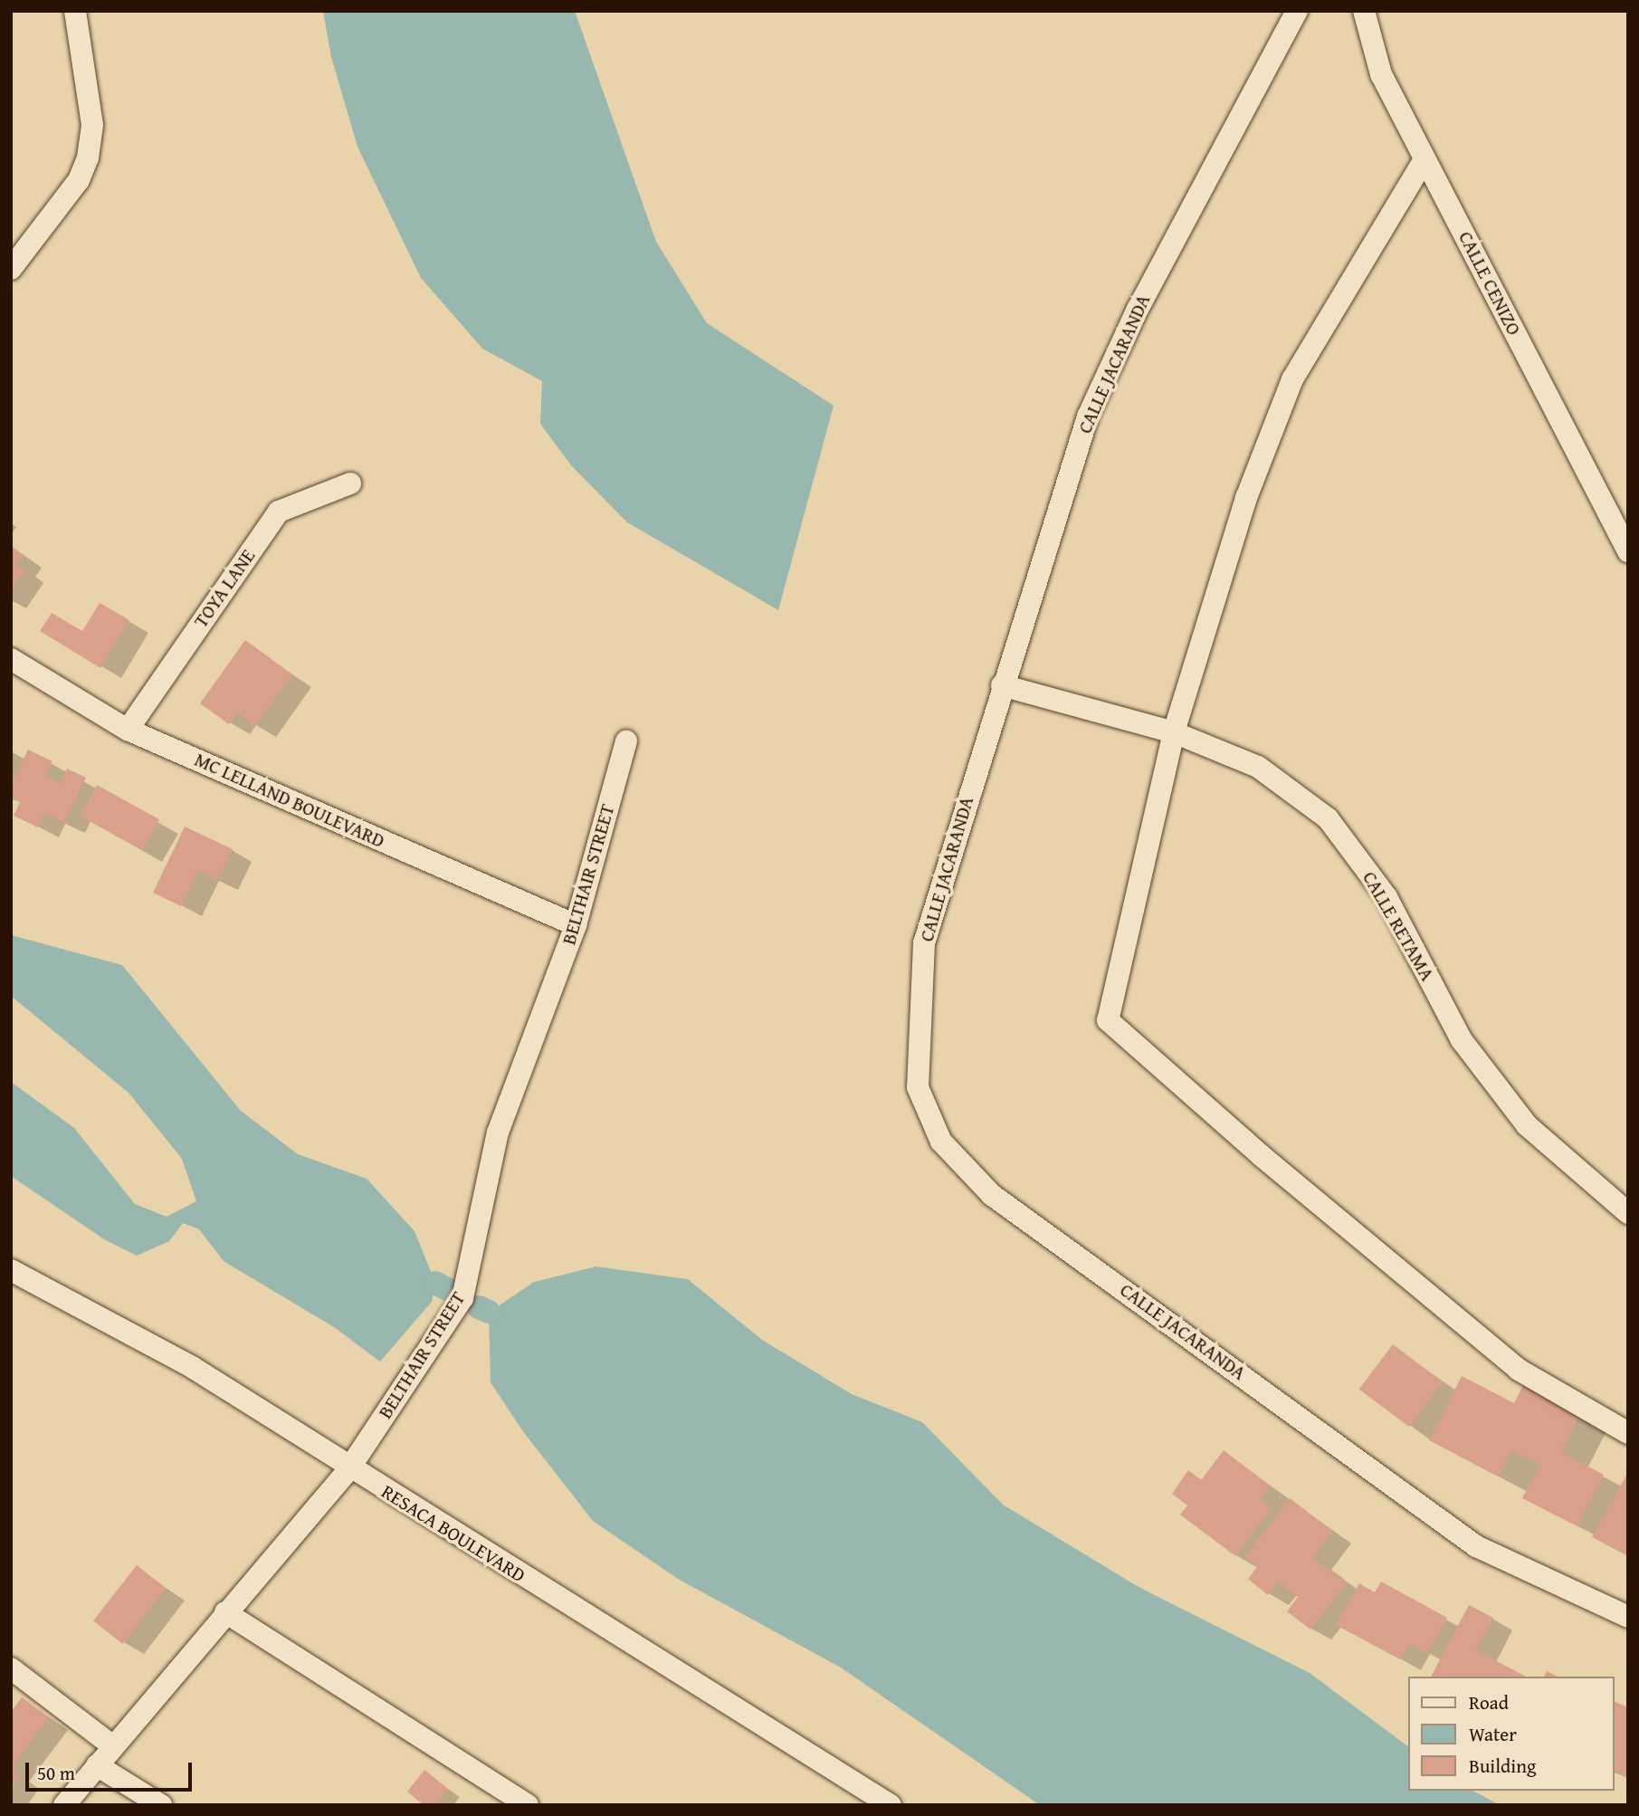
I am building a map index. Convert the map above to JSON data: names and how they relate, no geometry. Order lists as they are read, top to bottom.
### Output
{
  "streets": {
    "street": [
      "CALLE CENIZO",
      "CALLE JACARANDA",
      "TOYA LANE",
      "MC LELLAND BOULEVARD",
      "BELTHAIR STREET",
      "CALLE RETAMA",
      "RESACA BOULEVARD"
    ]
  },
  "crossings": [
    ["CALLE JACARANDA", "CALLE RETAMA"],
    ["TOYA LANE", "MC LELLAND BOULEVARD"],
    ["MC LELLAND BOULEVARD", "BELTHAIR STREET"],
    ["BELTHAIR STREET", "RESACA BOULEVARD"]
  ],
  "legend": ["Road", "Water", "Building"],
  "scale_bar": "50 m"
}
